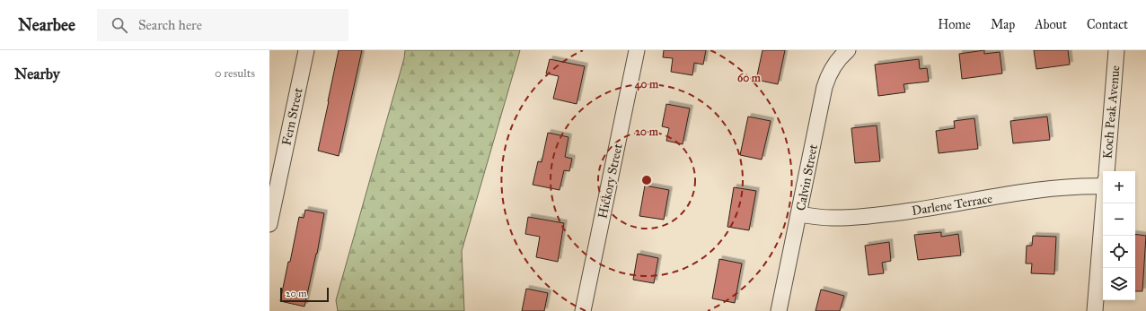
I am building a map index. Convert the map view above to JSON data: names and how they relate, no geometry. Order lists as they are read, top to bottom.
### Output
{
  "streets": {
    "street": [
      "Koch Peak Avenue",
      "Fern Street",
      "Calvin Street",
      "Hickory Street",
      "Darlene Terrace"
    ]
  },
  "crossings": [
    ["Calvin Street", "Darlene Terrace"]
  ],
  "scale_bar": "20 m",
  "page": {
    "header": "Nearbee",
    "search": "Search here",
    "nav": [
      "Home",
      "Map",
      "About",
      "Contact"
    ],
    "heading": ["Nearby", "0 results"],
    "map_buttons": ["+", "−"],
    "scale": "20 m"
  },
  "rings": ["60 m", "40 m", "20 m"]
}
